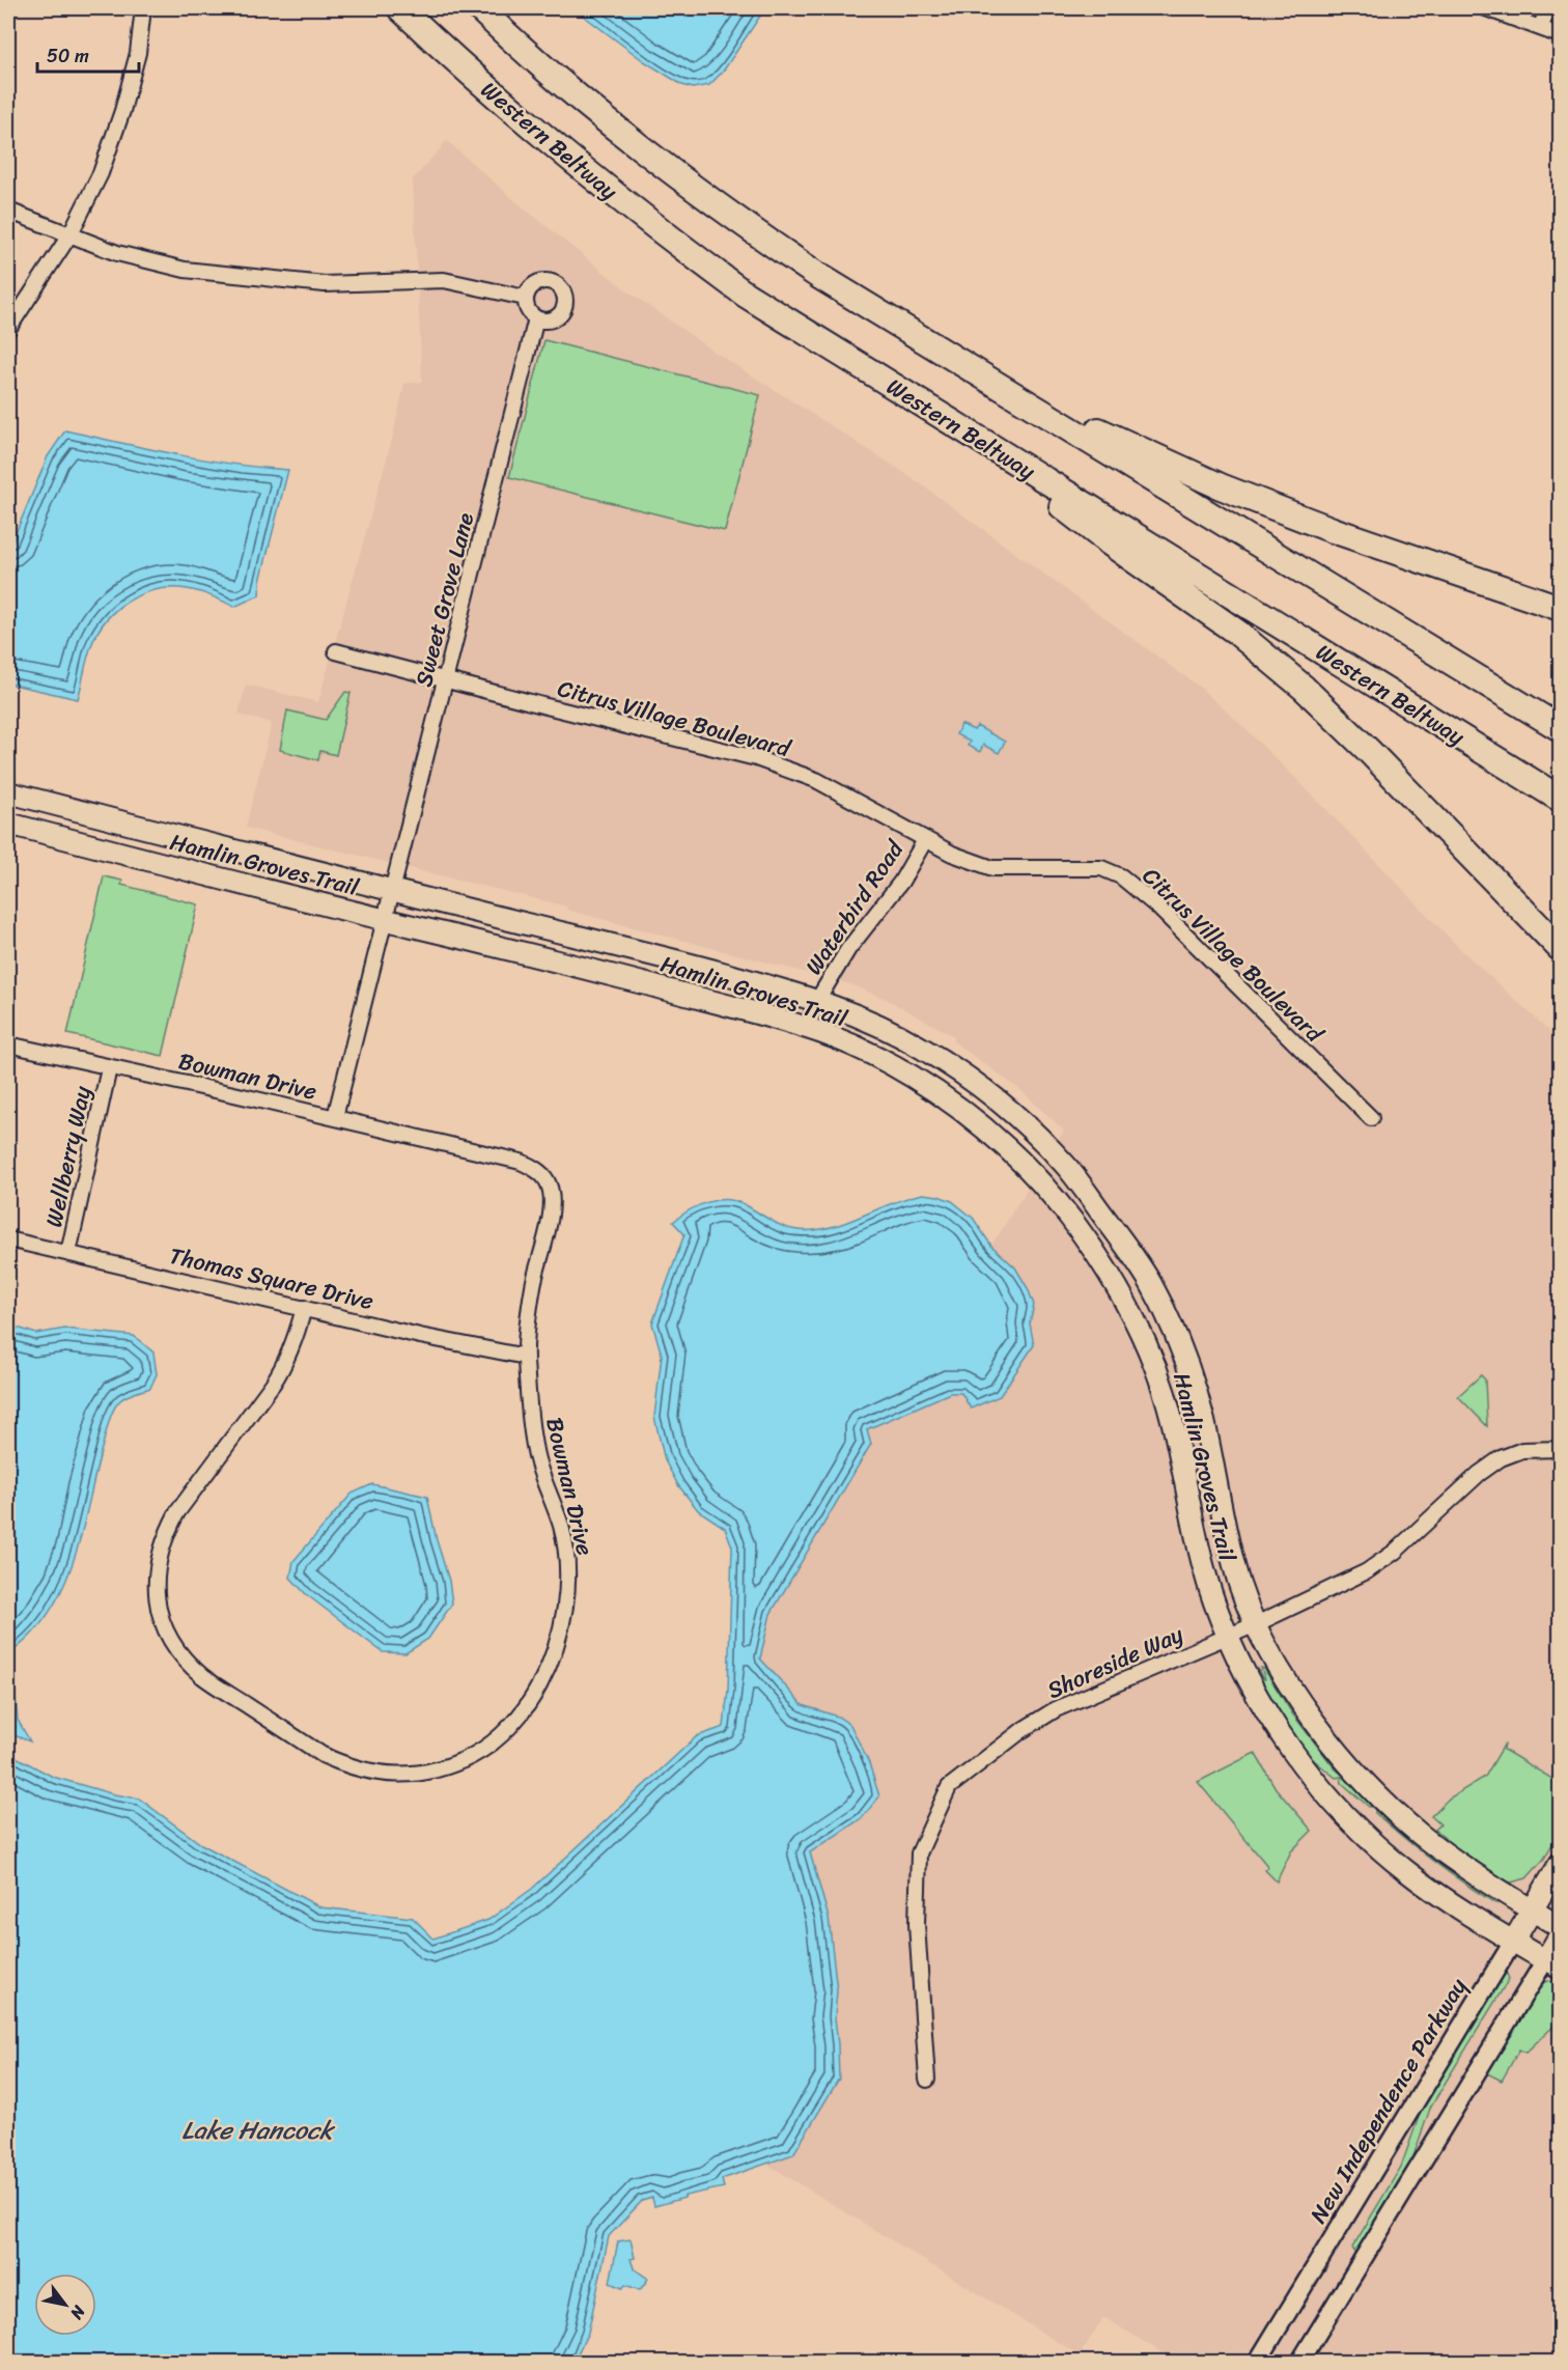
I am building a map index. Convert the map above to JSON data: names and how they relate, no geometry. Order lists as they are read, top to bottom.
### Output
{
  "streets": {
    "highway": ["Western Beltway"],
    "main road": ["Hamlin Groves Trail", "New Independence Parkway"],
    "street": [
      "Sweet Grove Lane",
      "Citrus Village Boulevard",
      "Waterbird Road",
      "Bowman Drive",
      "Wellberry Way",
      "Thomas Square Drive",
      "Shoreside Way"
    ]
  },
  "crossings": [
    ["Sweet Grove Lane", "Citrus Village Boulevard"],
    ["Sweet Grove Lane", "Hamlin Groves Trail"],
    ["Sweet Grove Lane", "Bowman Drive"],
    ["Citrus Village Boulevard", "Waterbird Road"],
    ["Hamlin Groves Trail", "Waterbird Road"],
    ["Hamlin Groves Trail", "Shoreside Way"],
    ["Hamlin Groves Trail", "New Independence Parkway"],
    ["Bowman Drive", "Wellberry Way"],
    ["Bowman Drive", "Thomas Square Drive"],
    ["Wellberry Way", "Thomas Square Drive"]
  ],
  "water": ["Lake Hancock"],
  "scale_bar": "50 m",
  "north": "bottom right"
}
